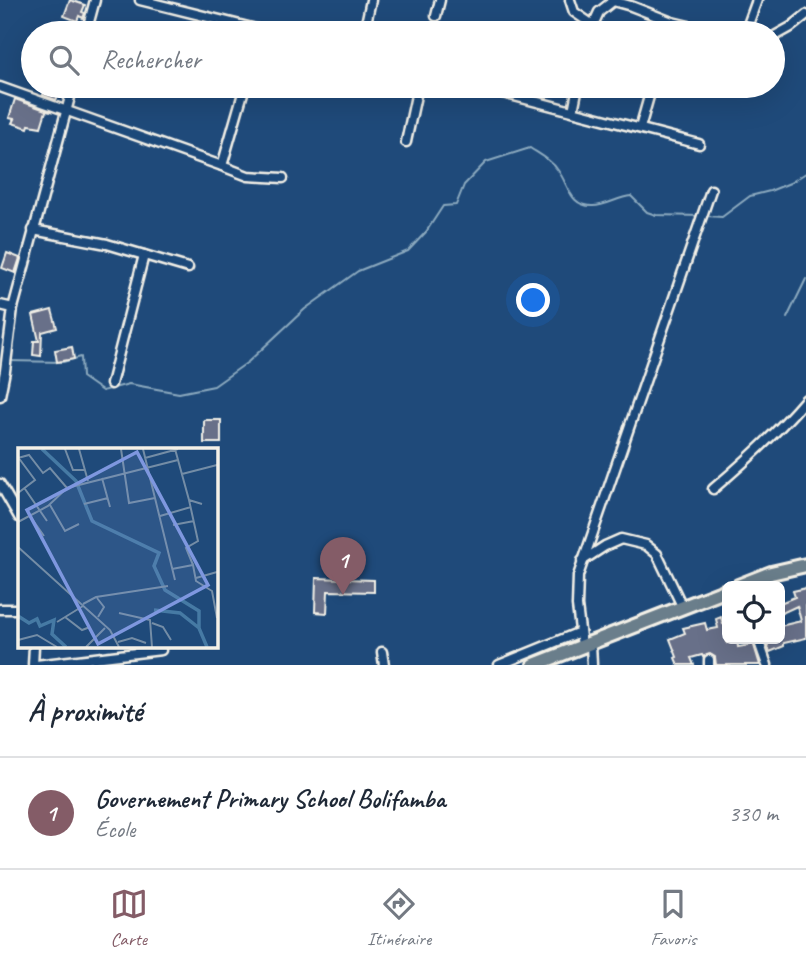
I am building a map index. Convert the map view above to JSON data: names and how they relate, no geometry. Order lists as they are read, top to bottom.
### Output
{
  "page": {
    "search": "Rechercher",
    "pins": "1",
    "heading": "À proximité",
    "list": [
      {
        "mark": "1",
        "name": "Governement Primary School Bolifamba",
        "note": "École",
        "value": "330 m"
      }
    ],
    "nav": ["Carte", "Itinéraire", "Favoris"]
  }
}
